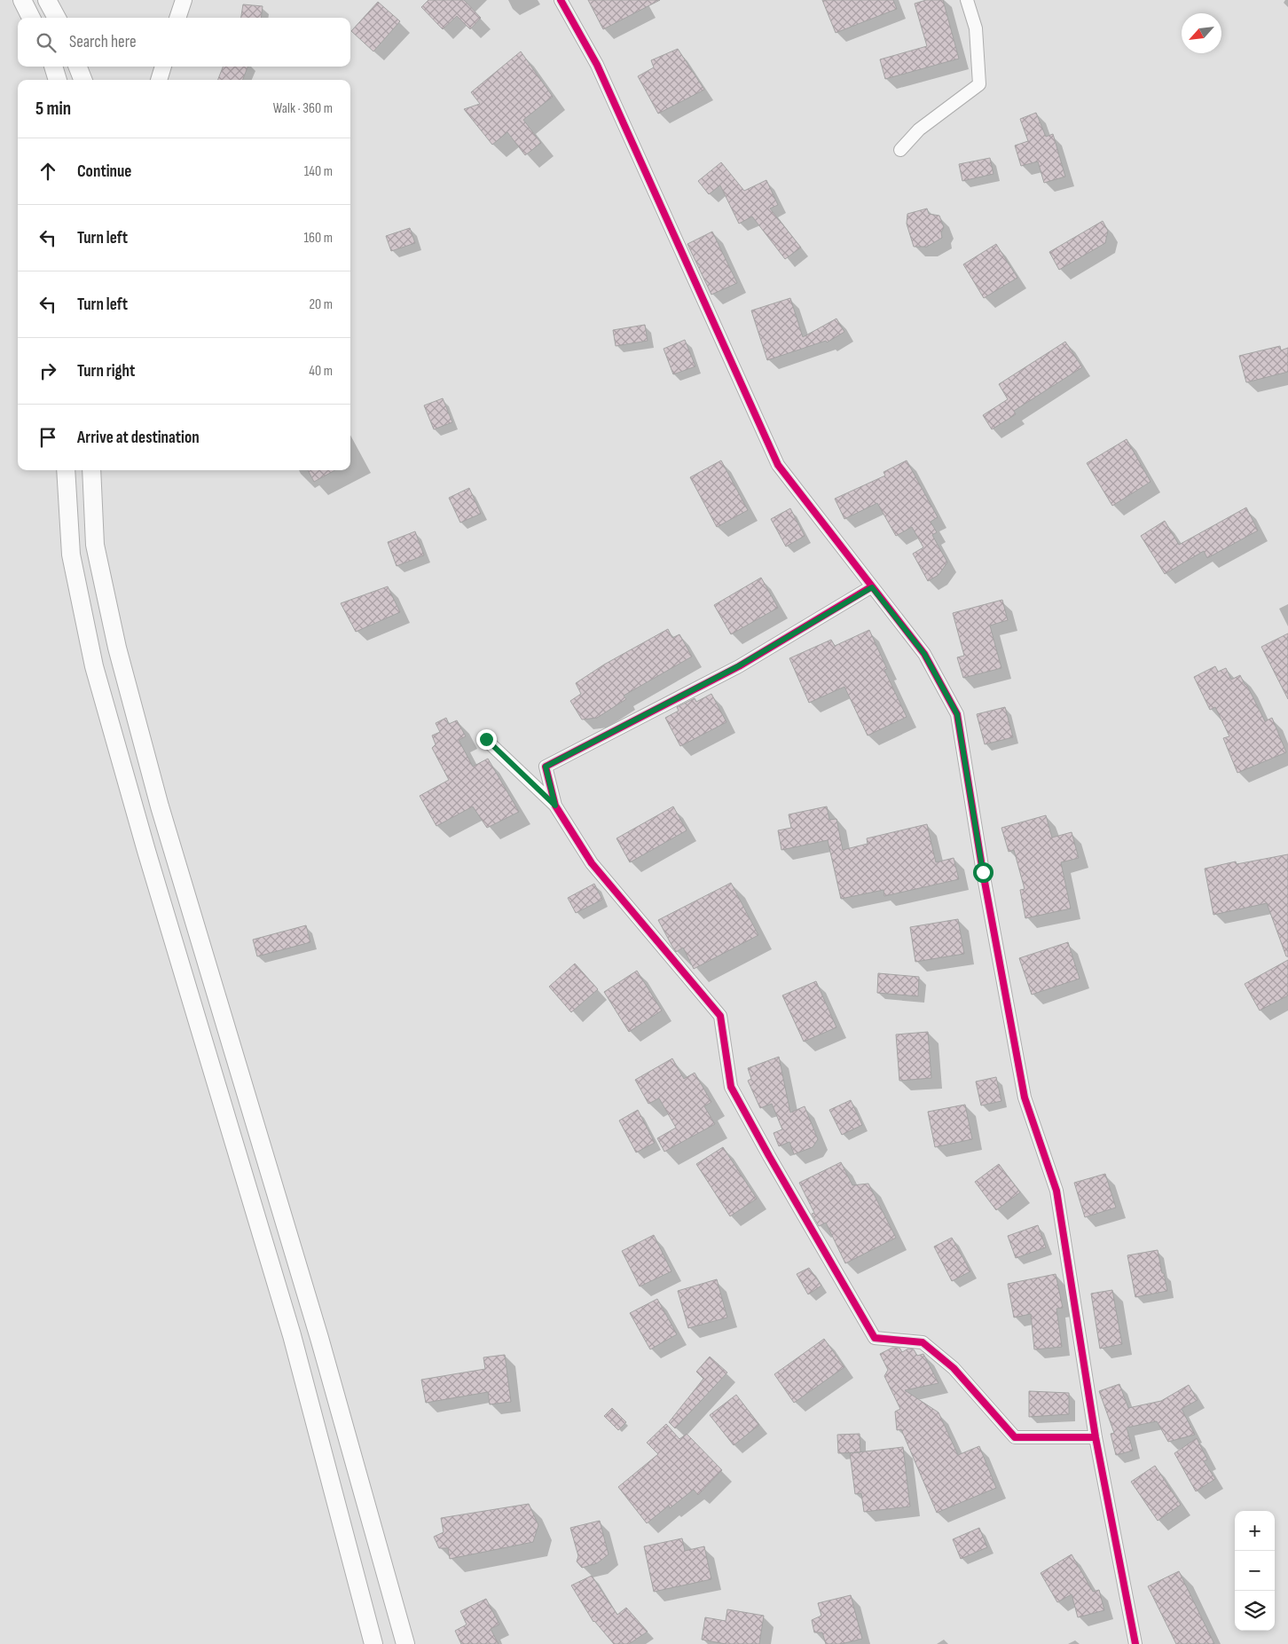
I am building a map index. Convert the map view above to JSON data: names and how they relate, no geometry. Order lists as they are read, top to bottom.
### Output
{
  "north": "bottom left",
  "page": {
    "search": "Search here",
    "heading": ["5 min", "Walk · 360 m"],
    "list": [
      ["Continue", "140 m"],
      ["Turn left", "160 m"],
      ["Turn left", "20 m"],
      ["Turn right", "40 m"],
      "Arrive at destination"
    ],
    "map_buttons": ["+", "−"]
  }
}
